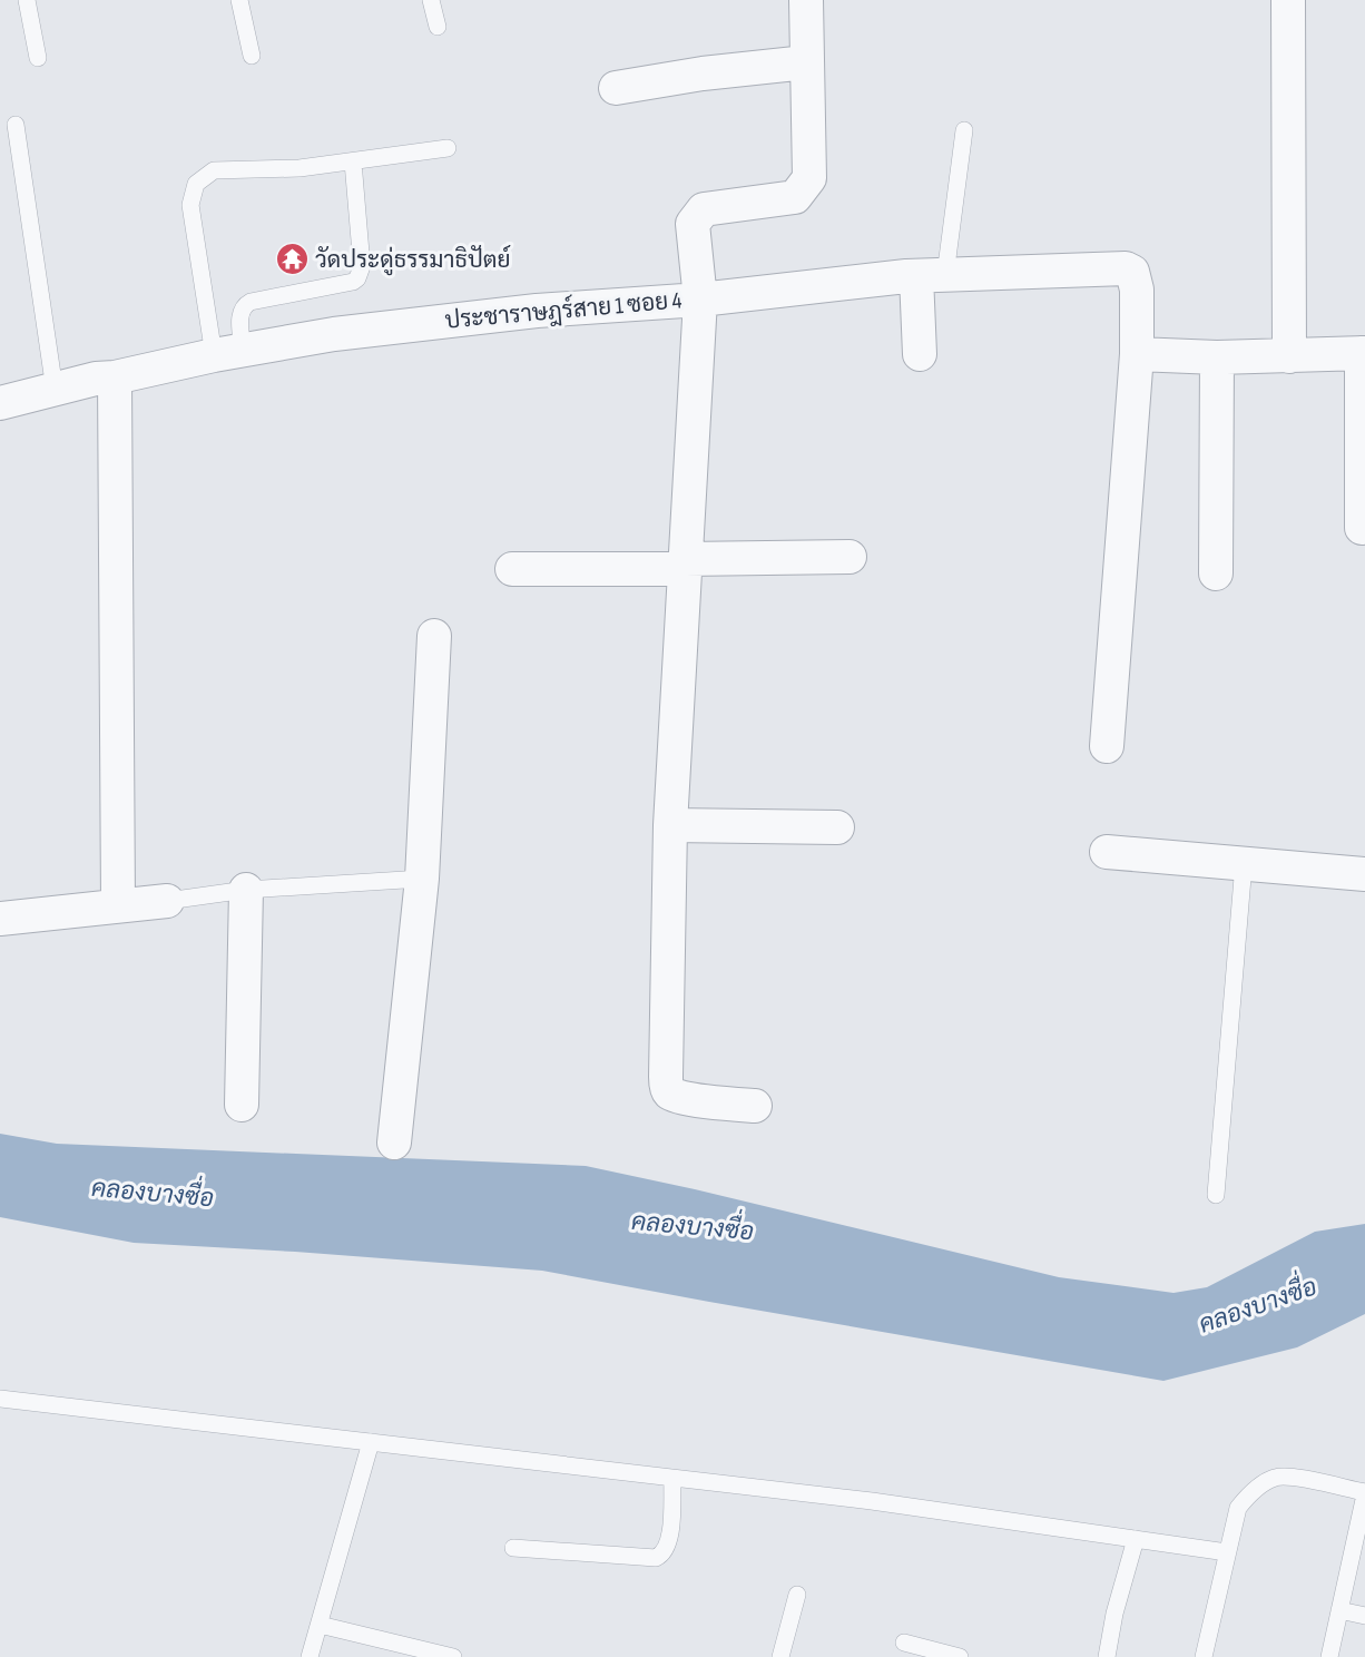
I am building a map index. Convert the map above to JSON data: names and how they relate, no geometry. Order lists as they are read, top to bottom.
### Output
{
  "streets": {
    "street": ["ประชาราษฎร์สาย 1 ซอย 4"]
  },
  "water": ["คลองบางซื่อ"],
  "places": {
    "temple": ["วัดประดู่ธรรมาธิปัตย์"]
  }
}
